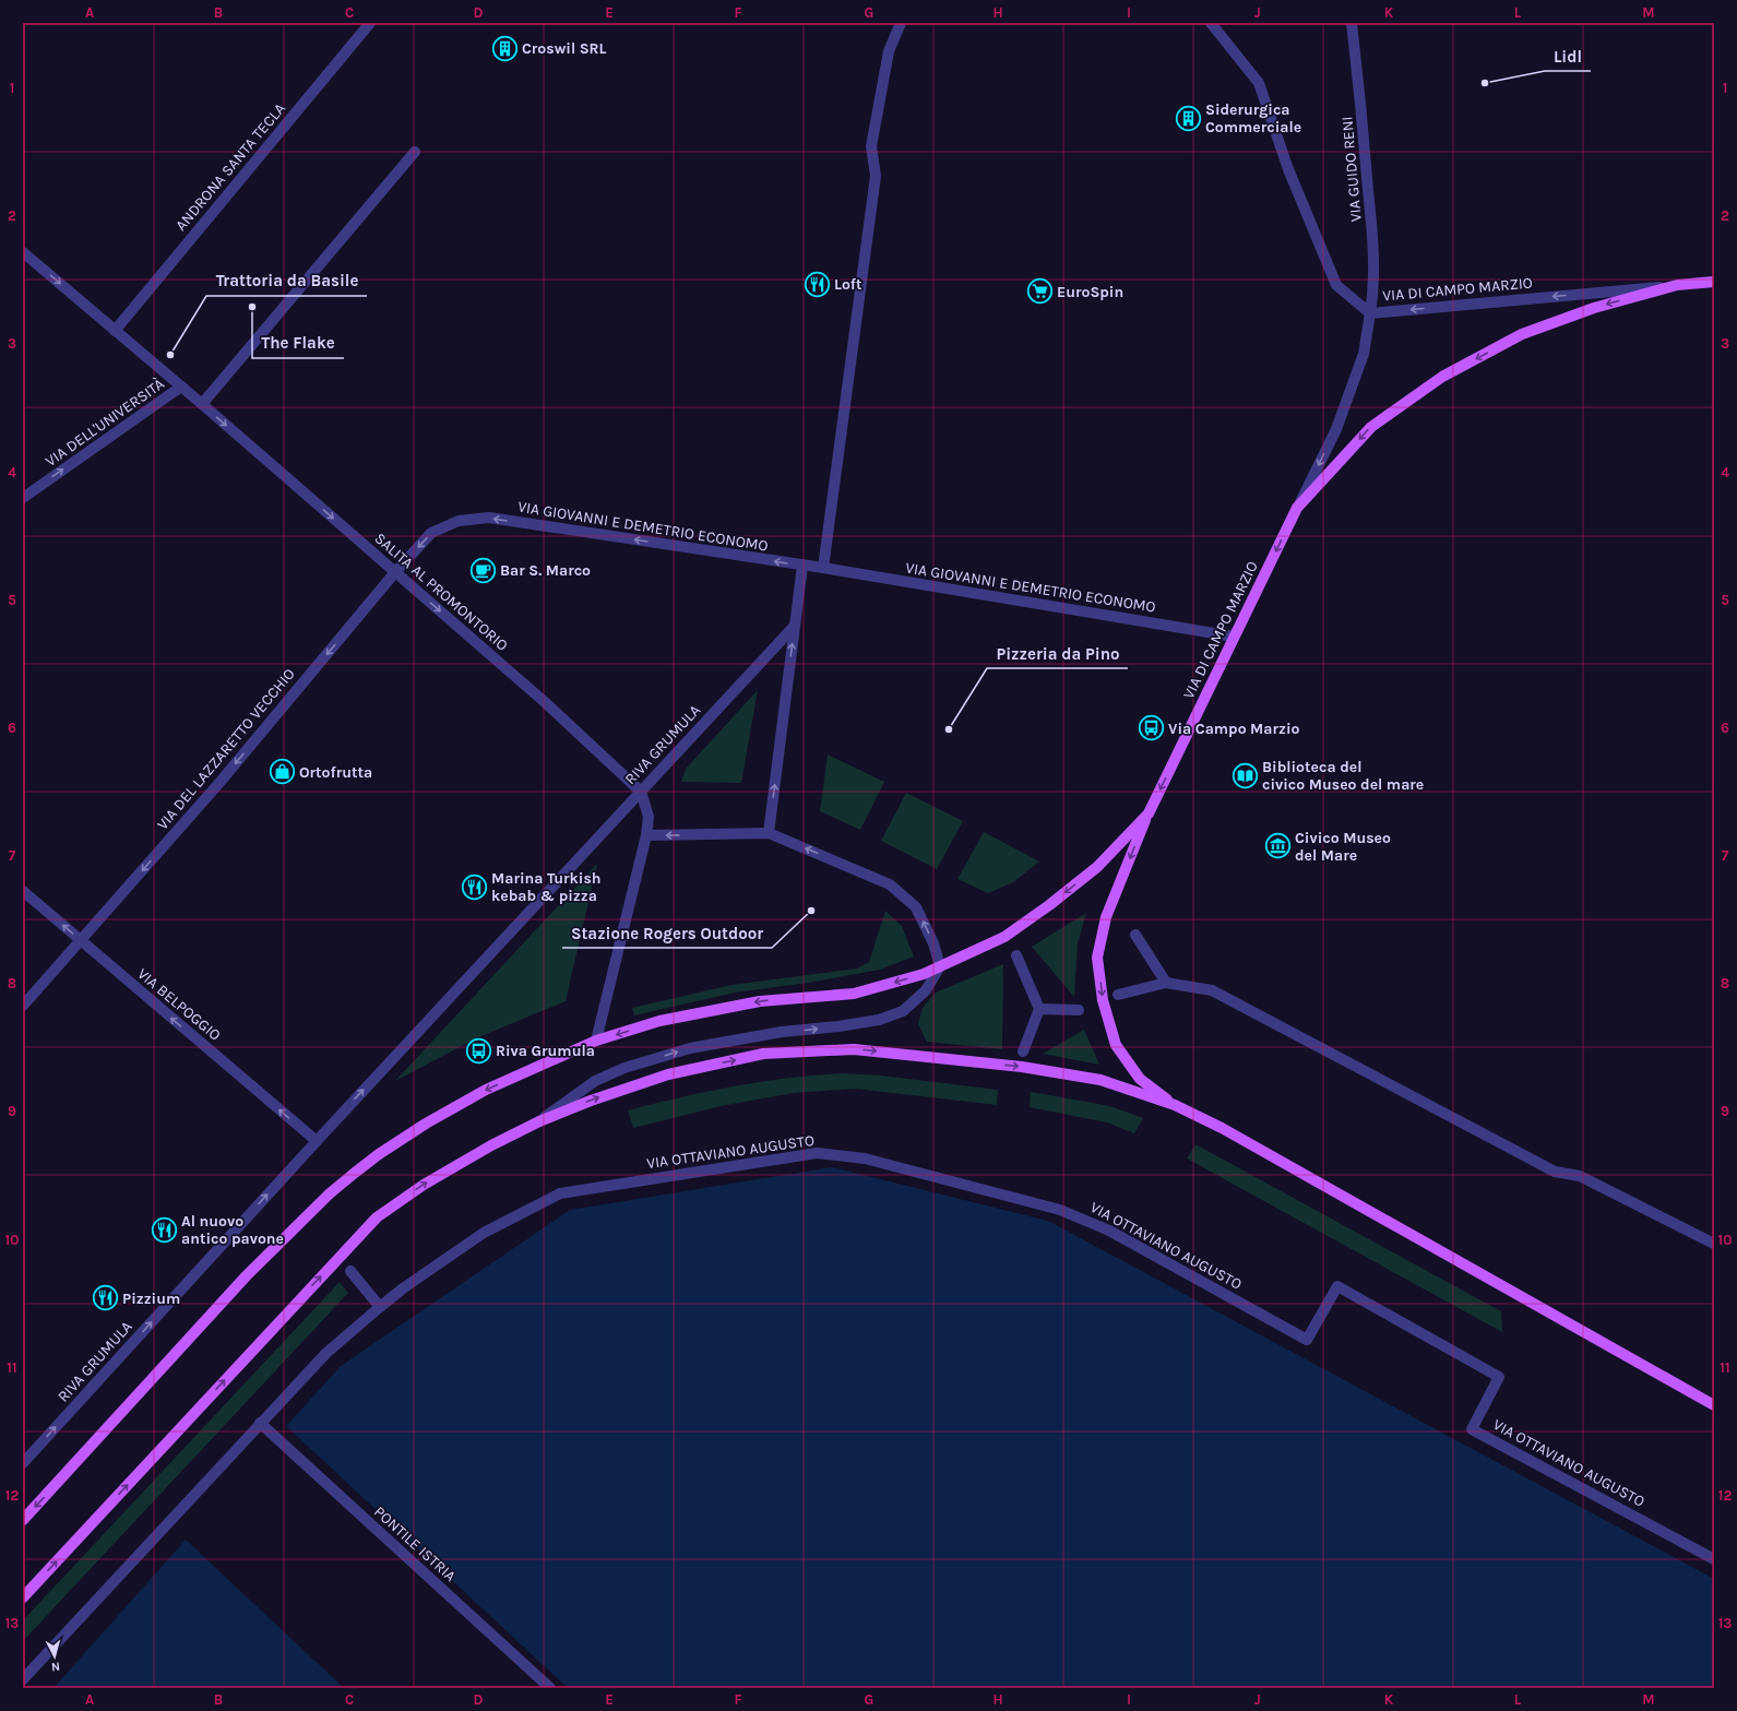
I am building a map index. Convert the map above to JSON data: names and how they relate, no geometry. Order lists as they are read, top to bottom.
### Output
{
  "streets": {
    "main road": ["VIA DI CAMPO MARZIO"],
    "street": [
      "ANDRONA SANTA TECLA",
      "VIA GUIDO RENI",
      "VIA DELL'UNIVERSITÀ",
      "VIA GIOVANNI E DEMETRIO ECONOMO",
      "SALITA AL PROMONTORIO",
      "RIVA GRUMULA",
      "VIA DEL LAZZARETTO VECCHIO",
      "VIA BELPOGGIO",
      "VIA OTTAVIANO AUGUSTO",
      "PONTILE ISTRIA"
    ]
  },
  "crossings": [
    ["ANDRONA SANTA TECLA", "SALITA AL PROMONTORIO"],
    ["VIA GUIDO RENI", "VIA DI CAMPO MARZIO"],
    ["VIA DI CAMPO MARZIO", "VIA GIOVANNI E DEMETRIO ECONOMO"],
    ["VIA DELL'UNIVERSITÀ", "SALITA AL PROMONTORIO"],
    ["VIA GIOVANNI E DEMETRIO ECONOMO", "VIA DEL LAZZARETTO VECCHIO"],
    ["SALITA AL PROMONTORIO", "RIVA GRUMULA"],
    ["SALITA AL PROMONTORIO", "VIA DEL LAZZARETTO VECCHIO"],
    ["RIVA GRUMULA", "VIA BELPOGGIO"],
    ["VIA DEL LAZZARETTO VECCHIO", "VIA BELPOGGIO"]
  ],
  "one_way": [
    "VIA DI CAMPO MARZIO",
    "VIA DELL'UNIVERSITÀ",
    "VIA GIOVANNI E DEMETRIO ECONOMO",
    "SALITA AL PROMONTORIO",
    "RIVA GRUMULA",
    "VIA DEL LAZZARETTO VECCHIO",
    "VIA BELPOGGIO"
  ],
  "places": {
    "building": ["Croswil SRL", "Siderurgica Commerciale"],
    "other": [
      "Lidl",
      "The Flake",
      "Trattoria da Basile",
      "Pizzeria da Pino",
      "Stazione Rogers Outdoor"
    ],
    "restaurant": [
      "Loft",
      "Marina Turkish kebab & pizza",
      "Al nuovo antico pavone",
      "Pizzium"
    ],
    "supermarket": ["EuroSpin"],
    "cafe": ["Bar S. Marco"],
    "bus stop": ["Via Campo Marzio", "Riva Grumula"],
    "shop": ["Ortofrutta"],
    "library": ["Biblioteca del civico Museo del mare"],
    "museum": ["Civico Museo del Mare"]
  },
  "north": "bottom",
  "grid": {
    "columns": [
      "A",
      "B",
      "C",
      "D",
      "E",
      "F",
      "G",
      "H",
      "I",
      "J",
      "K",
      "L",
      "M"
    ],
    "rows": [
      "1",
      "2",
      "3",
      "4",
      "5",
      "6",
      "7",
      "8",
      "9",
      "10",
      "11",
      "12",
      "13"
    ]
  }
}
